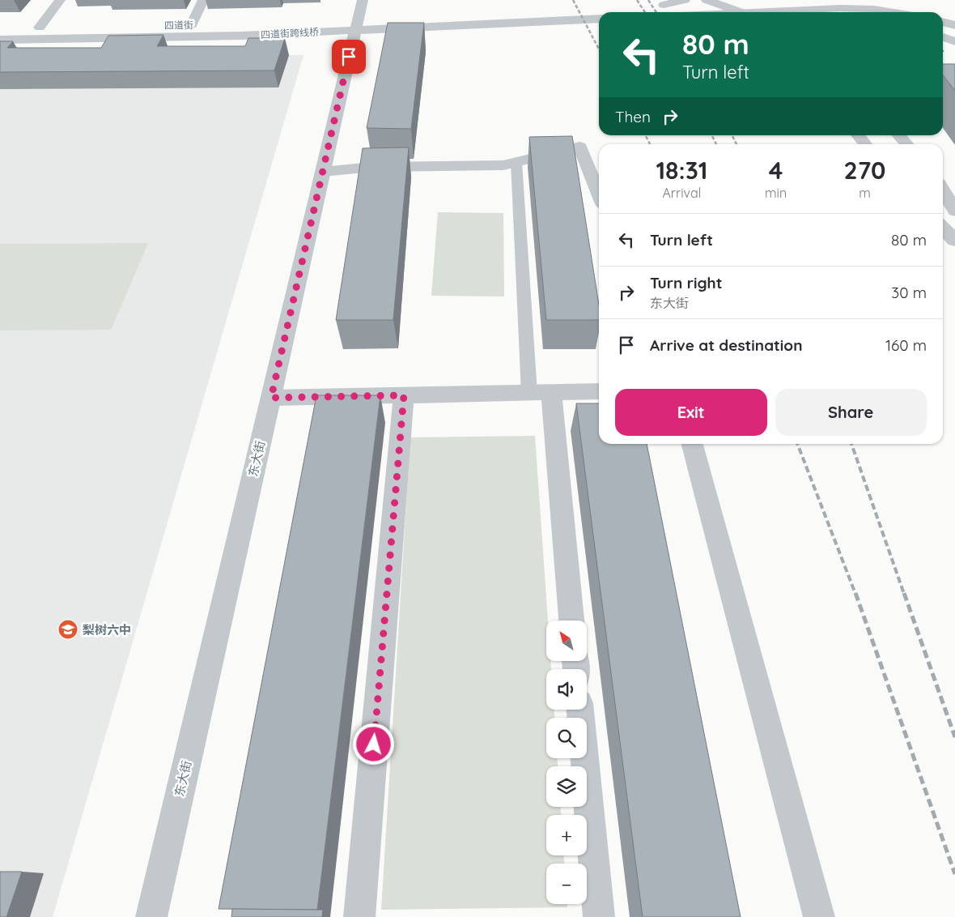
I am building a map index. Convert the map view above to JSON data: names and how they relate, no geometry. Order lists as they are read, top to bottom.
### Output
{
  "streets": {
    "street": ["四道街", "四道街跨线桥", "东大街"]
  },
  "crossings": [
    ["四道街", "东大街"]
  ],
  "places": {
    "school or university": ["梨树六中"]
  },
  "north": "top left",
  "page": {
    "turn": ["80 m", "Turn left"],
    "then": "Then",
    "eta": [
      "18:31",
      "Arrival",
      "4",
      "min",
      "270",
      "m"
    ],
    "list": [
      {
        "name": "Turn left",
        "value": "80 m"
      },
      {
        "name": "Turn right",
        "note": "东大街",
        "value": "30 m"
      },
      {
        "name": "Arrive at destination",
        "value": "160 m"
      }
    ],
    "buttons": ["Exit", "Share"],
    "map_buttons": ["+", "−"]
  }
}
